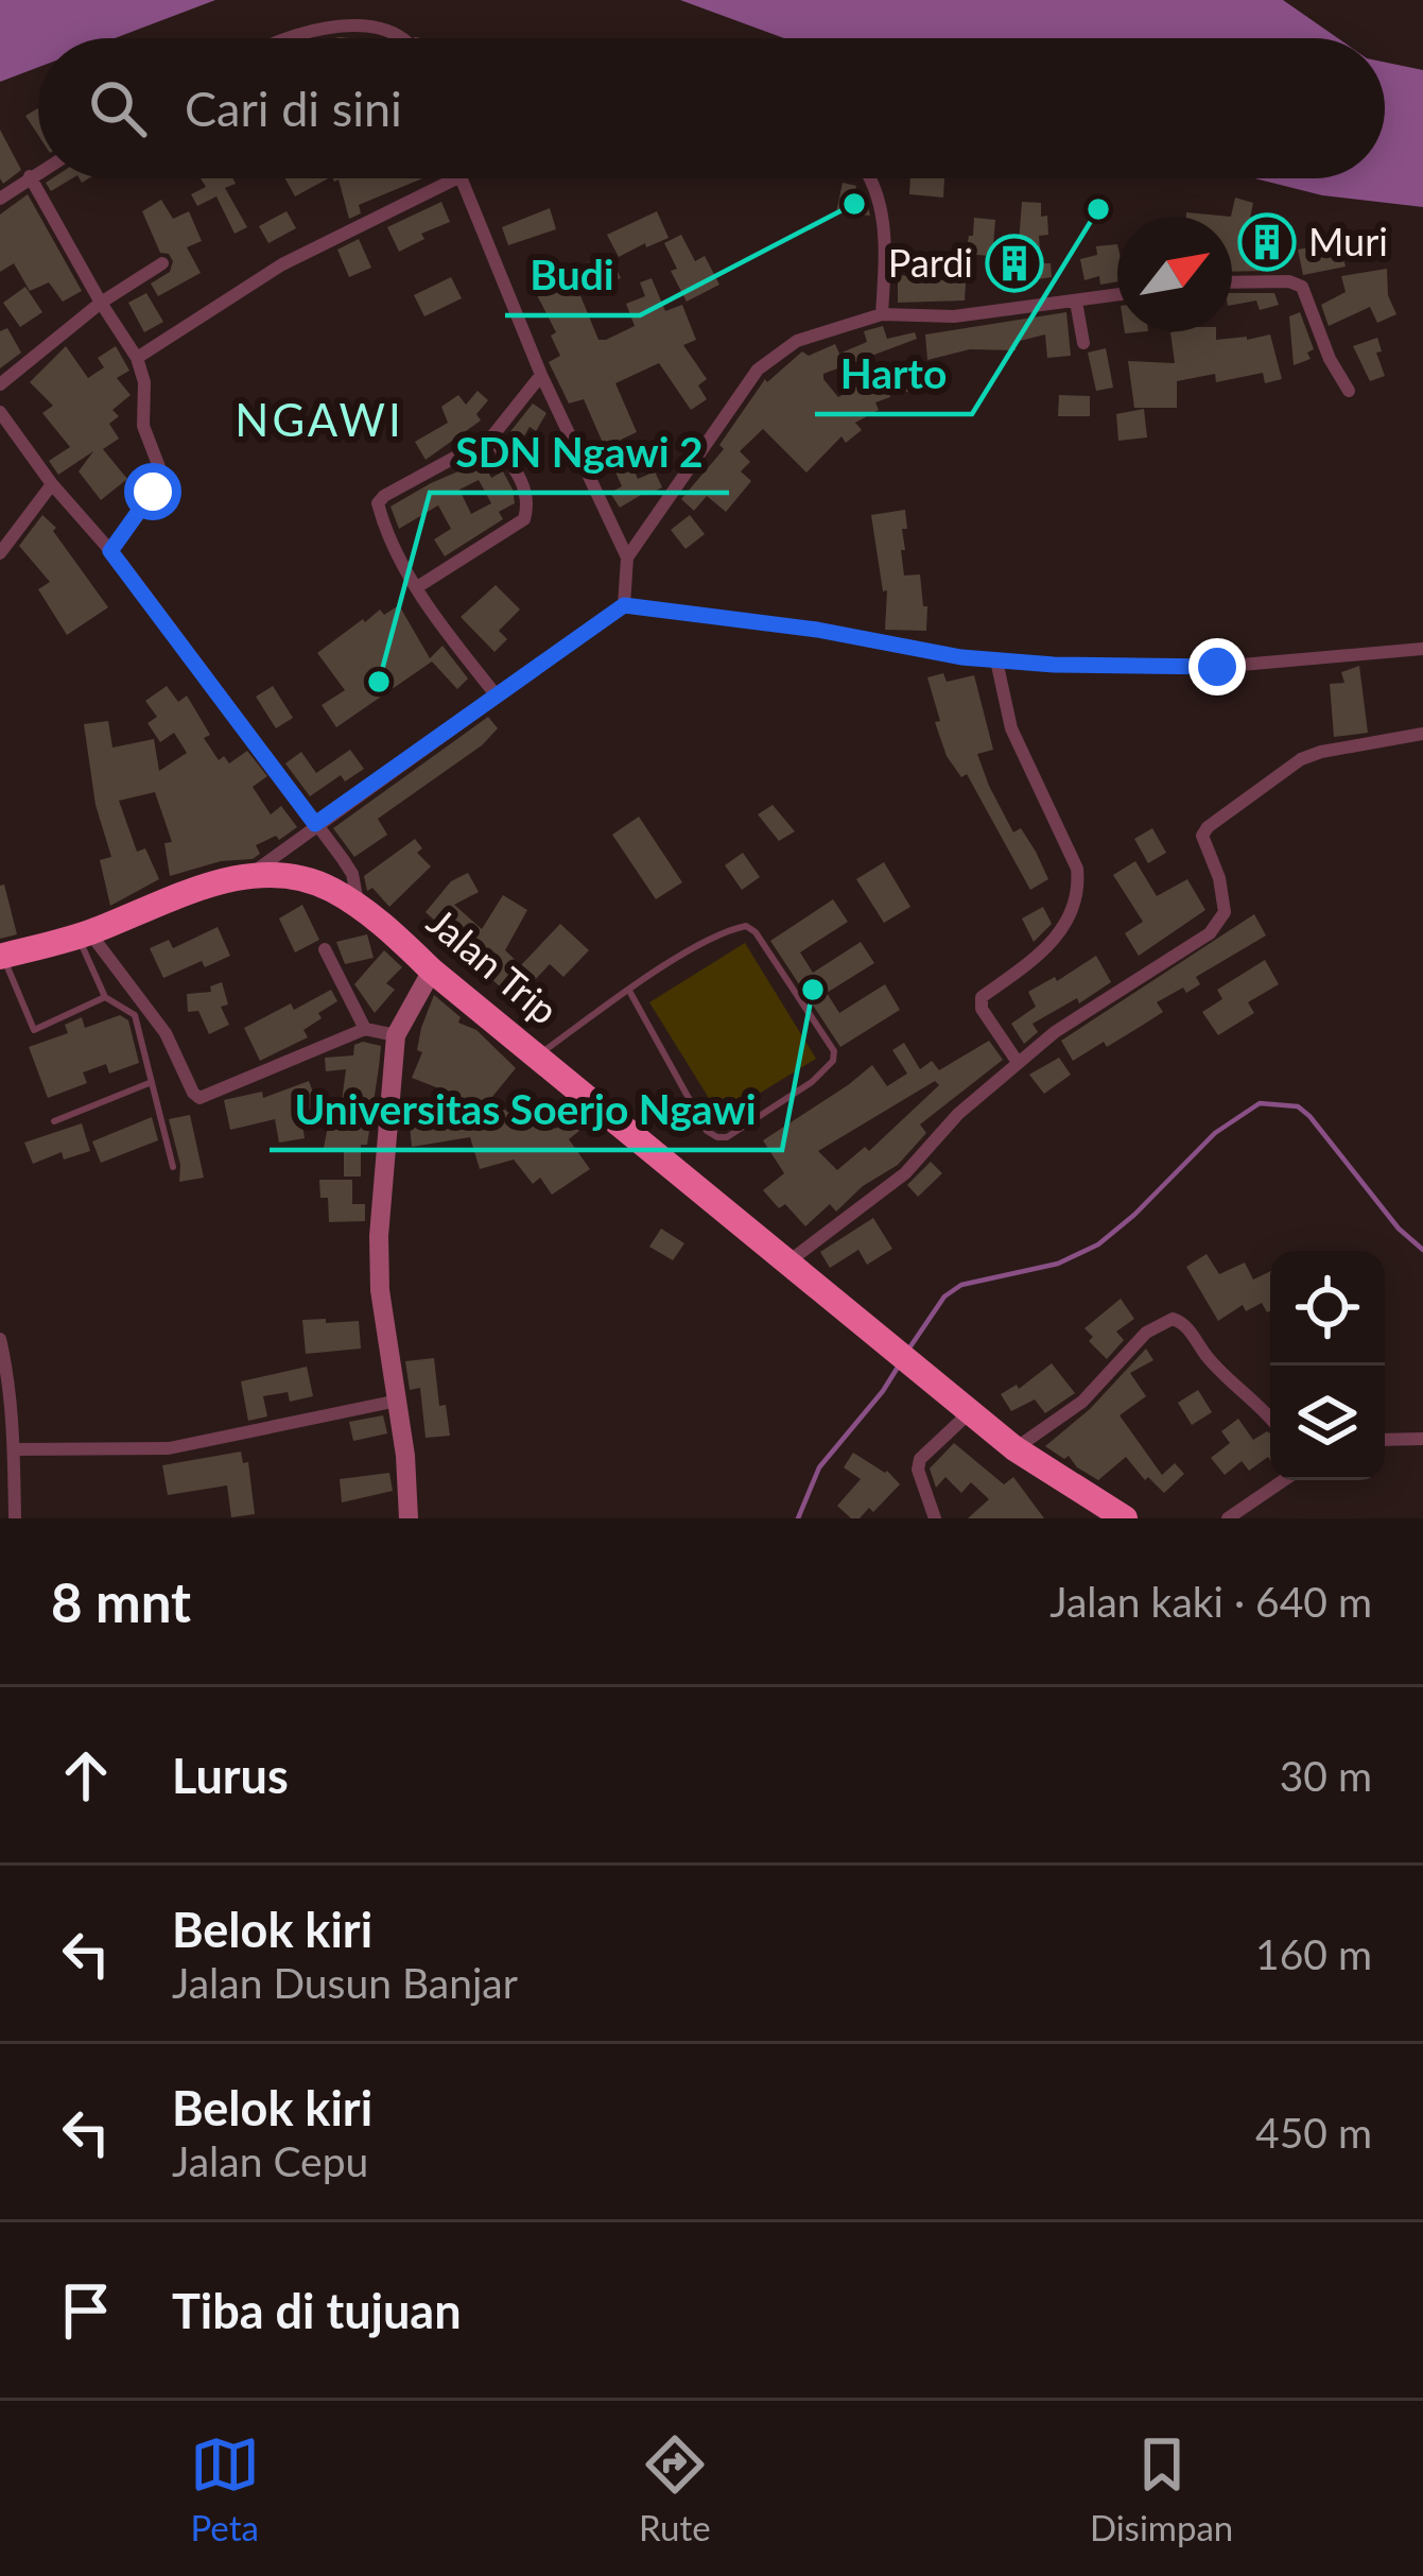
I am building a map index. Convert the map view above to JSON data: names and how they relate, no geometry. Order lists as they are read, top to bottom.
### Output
{
  "streets": {
    "highway": ["Jalan Trip"]
  },
  "districts": ["NGAWI"],
  "places": {
    "other": [
      "Budi",
      "Harto",
      "SDN Ngawi 2",
      "Universitas Soerjo Ngawi"
    ],
    "building": ["Muri", "Pardi"]
  },
  "north": "top right",
  "page": {
    "search": "Cari di sini",
    "heading": ["8 mnt", "Jalan kaki · 640 m"],
    "list": [
      ["Lurus", "30 m"],
      ["Belok kiri", "Jalan Dusun Banjar", "160 m"],
      ["Belok kiri", "Jalan Cepu", "450 m"],
      "Tiba di tujuan"
    ],
    "nav": ["Peta", "Rute", "Disimpan"]
  }
}
